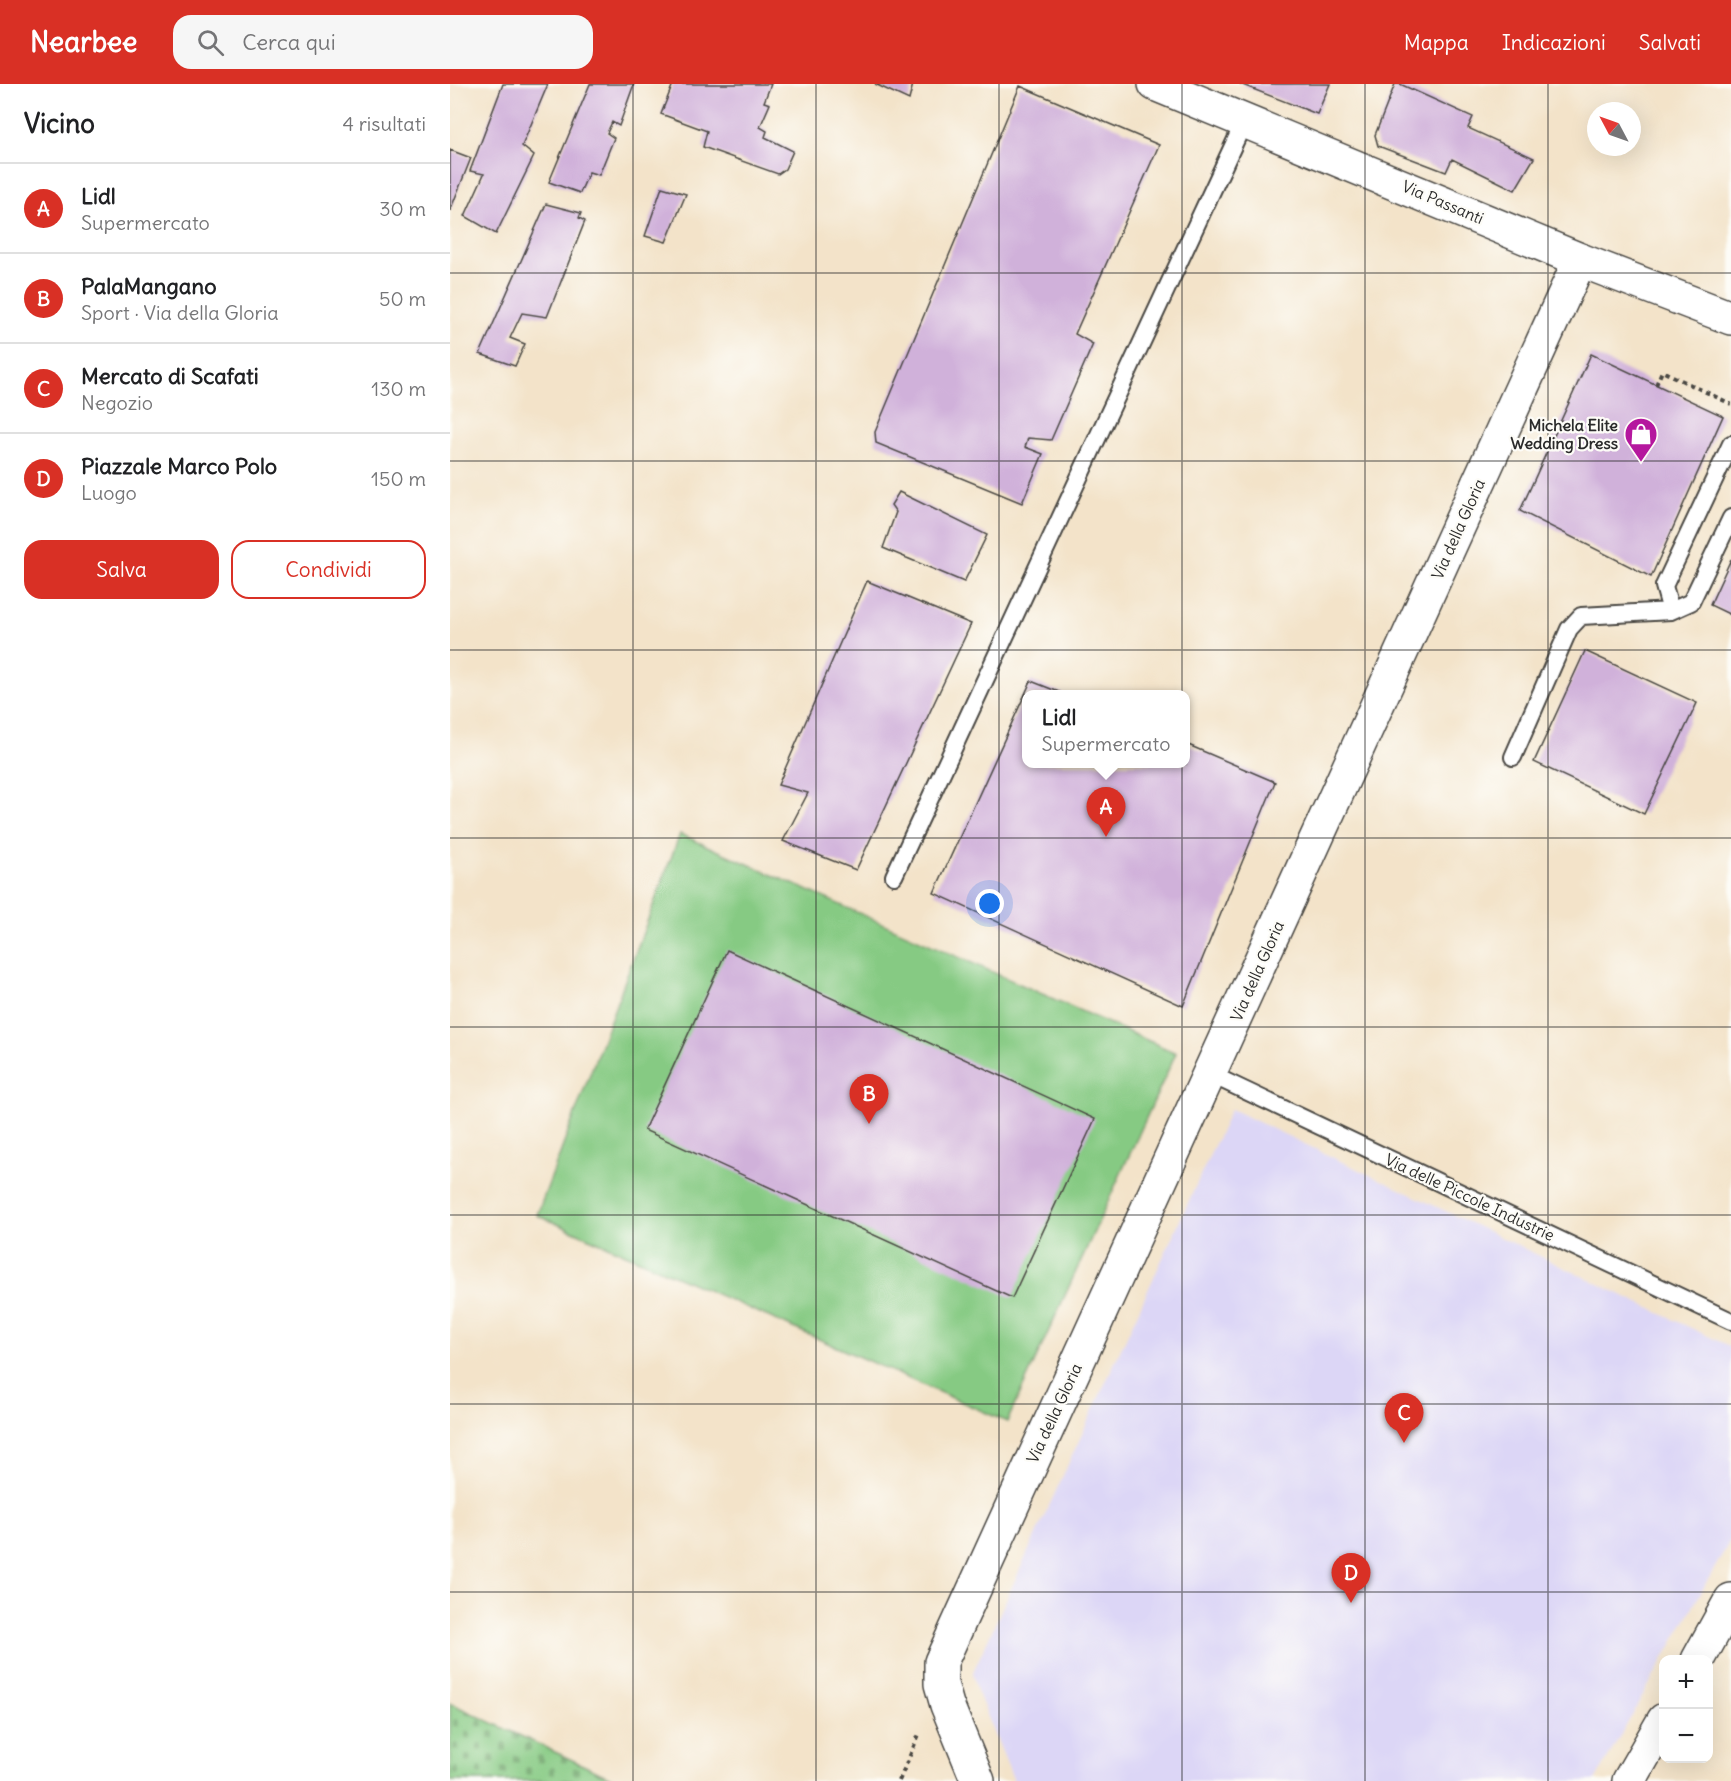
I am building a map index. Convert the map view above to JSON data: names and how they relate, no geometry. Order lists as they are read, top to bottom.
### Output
{
  "streets": {
    "street": ["Via Passanti", "Via della Gloria"],
    "lane": ["Via delle Piccole Industrie"]
  },
  "crossings": [
    ["Via Passanti", "Via della Gloria"],
    ["Via della Gloria", "Via delle Piccole Industrie"]
  ],
  "places": {
    "shop": ["Michela Elite Wedding Dress"]
  },
  "north": "top left",
  "page": {
    "header": "Nearbee",
    "search": "Cerca qui",
    "nav": ["Mappa", "Indicazioni", "Salvati"],
    "heading": ["Vicino", "4 risultati"],
    "list": [
      {
        "mark": "A",
        "name": "Lidl",
        "note": "Supermercato",
        "value": "30 m"
      },
      {
        "mark": "B",
        "name": "PalaMangano",
        "note": "Sport · Via della Gloria",
        "value": "50 m"
      },
      {
        "mark": "C",
        "name": "Mercato di Scafati",
        "note": "Negozio",
        "value": "130 m"
      },
      {
        "mark": "D",
        "name": "Piazzale Marco Polo",
        "note": "Luogo",
        "value": "150 m"
      }
    ],
    "buttons": ["Salva", "Condividi"],
    "popup": ["Lidl", "Supermercato"],
    "pins": [
      "A",
      "B",
      "C",
      "D"
    ],
    "map_buttons": ["+", "−"]
  }
}
